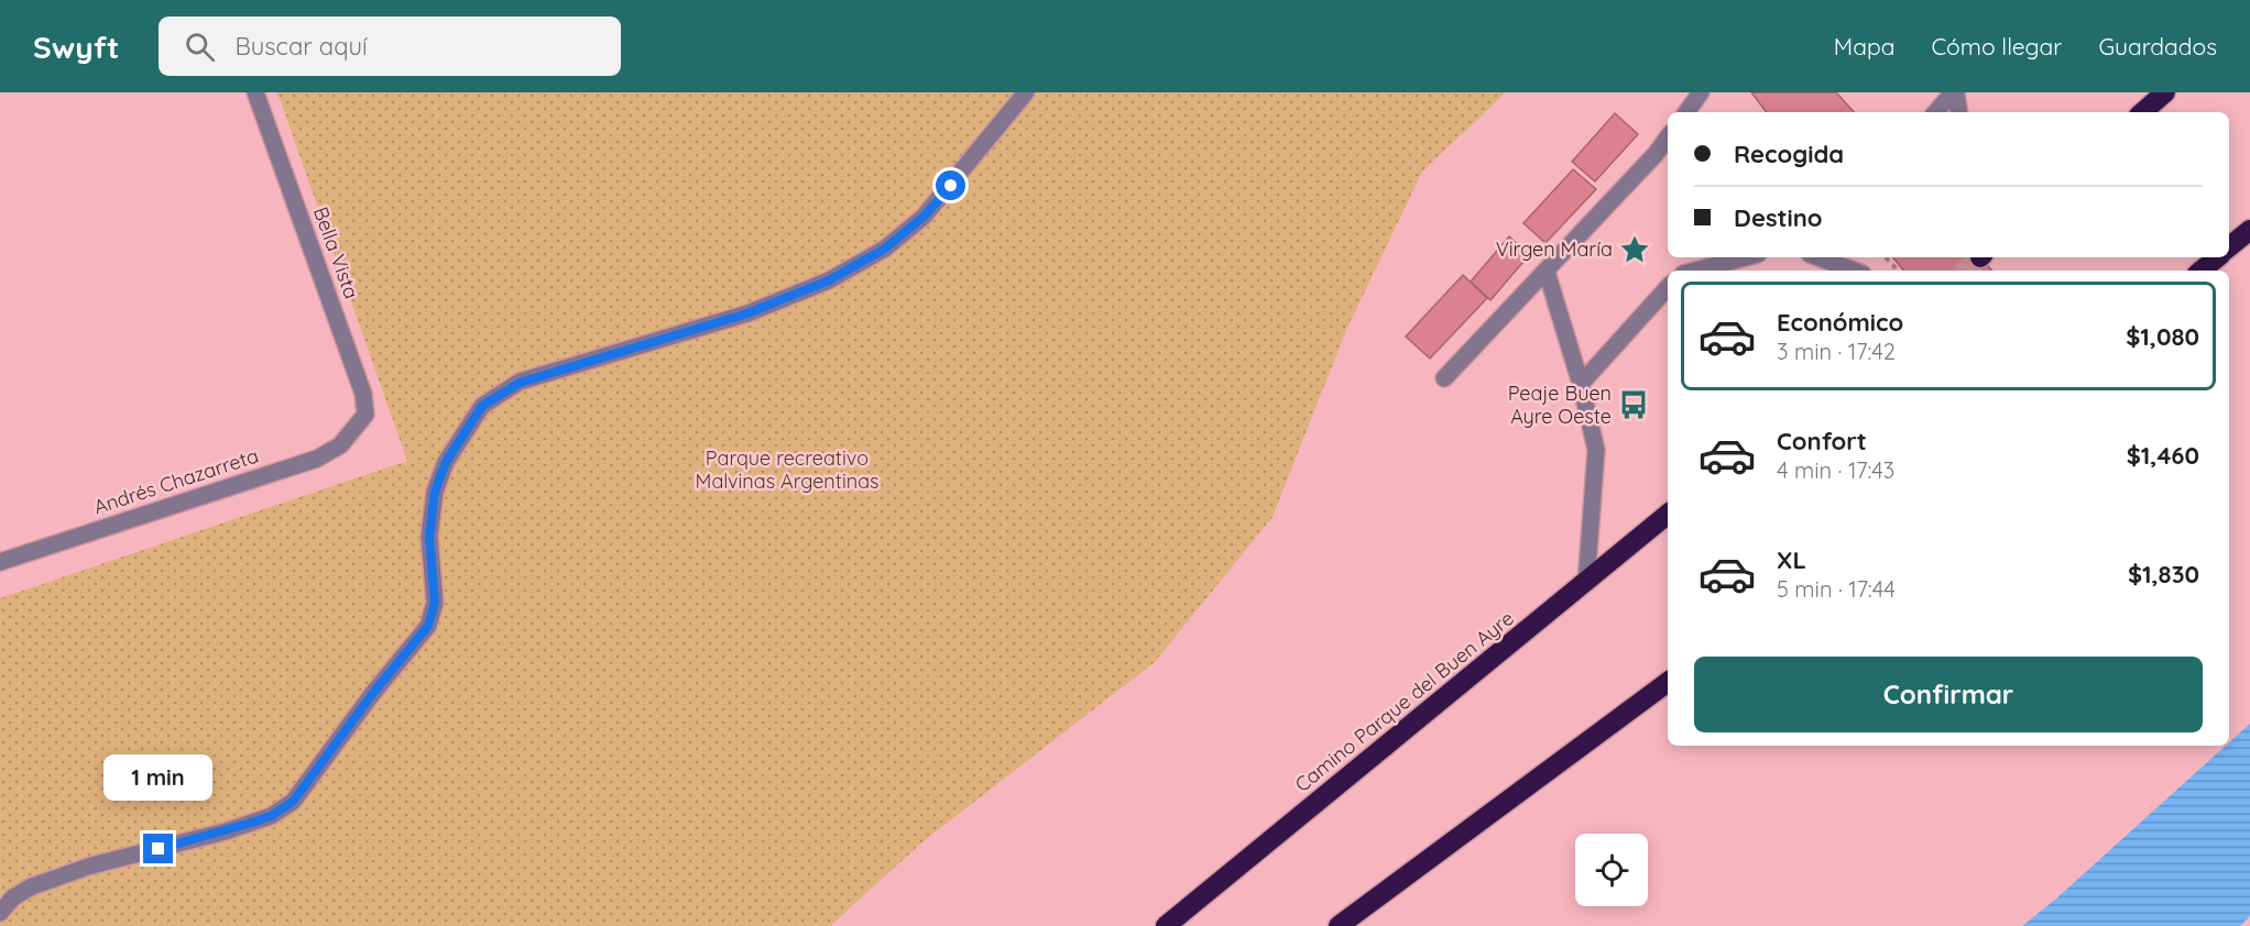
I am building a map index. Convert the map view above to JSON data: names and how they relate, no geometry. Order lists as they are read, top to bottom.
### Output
{
  "streets": {
    "highway": ["Camino Parque del Buen Ayre"],
    "street": ["Bella Vista", "Andrés Chazarreta"]
  },
  "crossings": [
    ["Bella Vista", "Andrés Chazarreta"]
  ],
  "parks": ["Parque recreativo Malvinas Argentinas"],
  "places": {
    "place": ["Virgen María"],
    "bus stop": ["Peaje Buen Ayre Oeste"]
  },
  "page": {
    "header": "Swyft",
    "search": "Buscar aquí",
    "nav": ["Mapa", "Cómo llegar", "Guardados"],
    "banner": ["Recogida", "Destino"],
    "list": [
      {
        "name": "Económico",
        "note": "3 min · 17:42",
        "value": "$1,080"
      },
      {
        "name": "Confort",
        "note": "4 min · 17:43",
        "value": "$1,460"
      },
      {
        "name": "XL",
        "note": "5 min · 17:44",
        "value": "$1,830"
      }
    ],
    "buttons": "Confirmar",
    "bubble": "1 min"
  }
}
